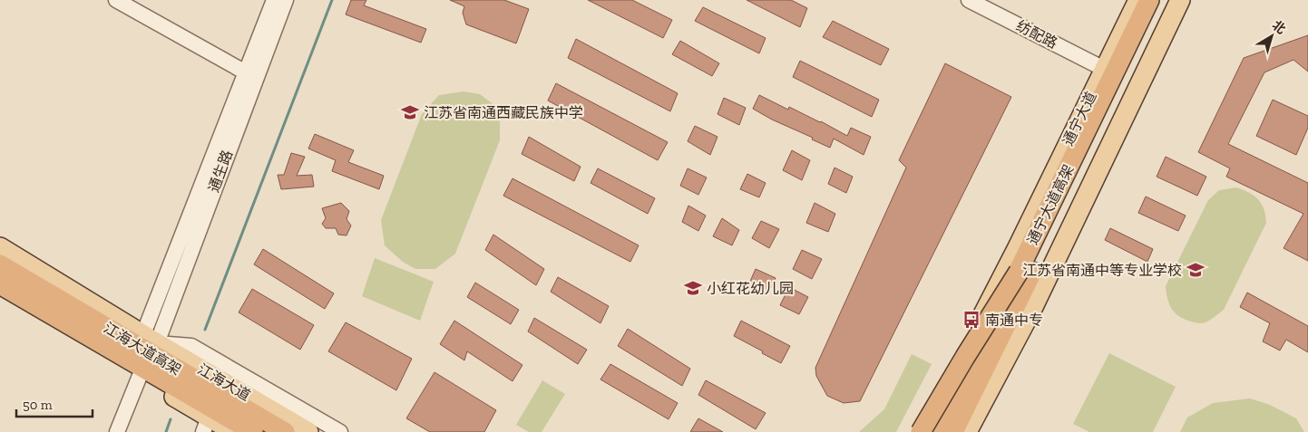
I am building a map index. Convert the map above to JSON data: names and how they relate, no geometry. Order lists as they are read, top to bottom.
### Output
{
  "streets": {
    "highway": ["通宁大道高架", "江海大道高架"],
    "main road": ["通宁大道", "江海大道"],
    "street": ["纺配路", "通生路"]
  },
  "crossings": [
    ["纺配路", "通宁大道"],
    ["通生路", "江海大道"]
  ],
  "places": {
    "school or university": ["江苏省南通西藏民族中学", "江苏省南通中等专业学校", "小红花幼儿园"],
    "bus stop": ["南通中专"]
  },
  "scale_bar": "50 m",
  "north": "top right"
}
